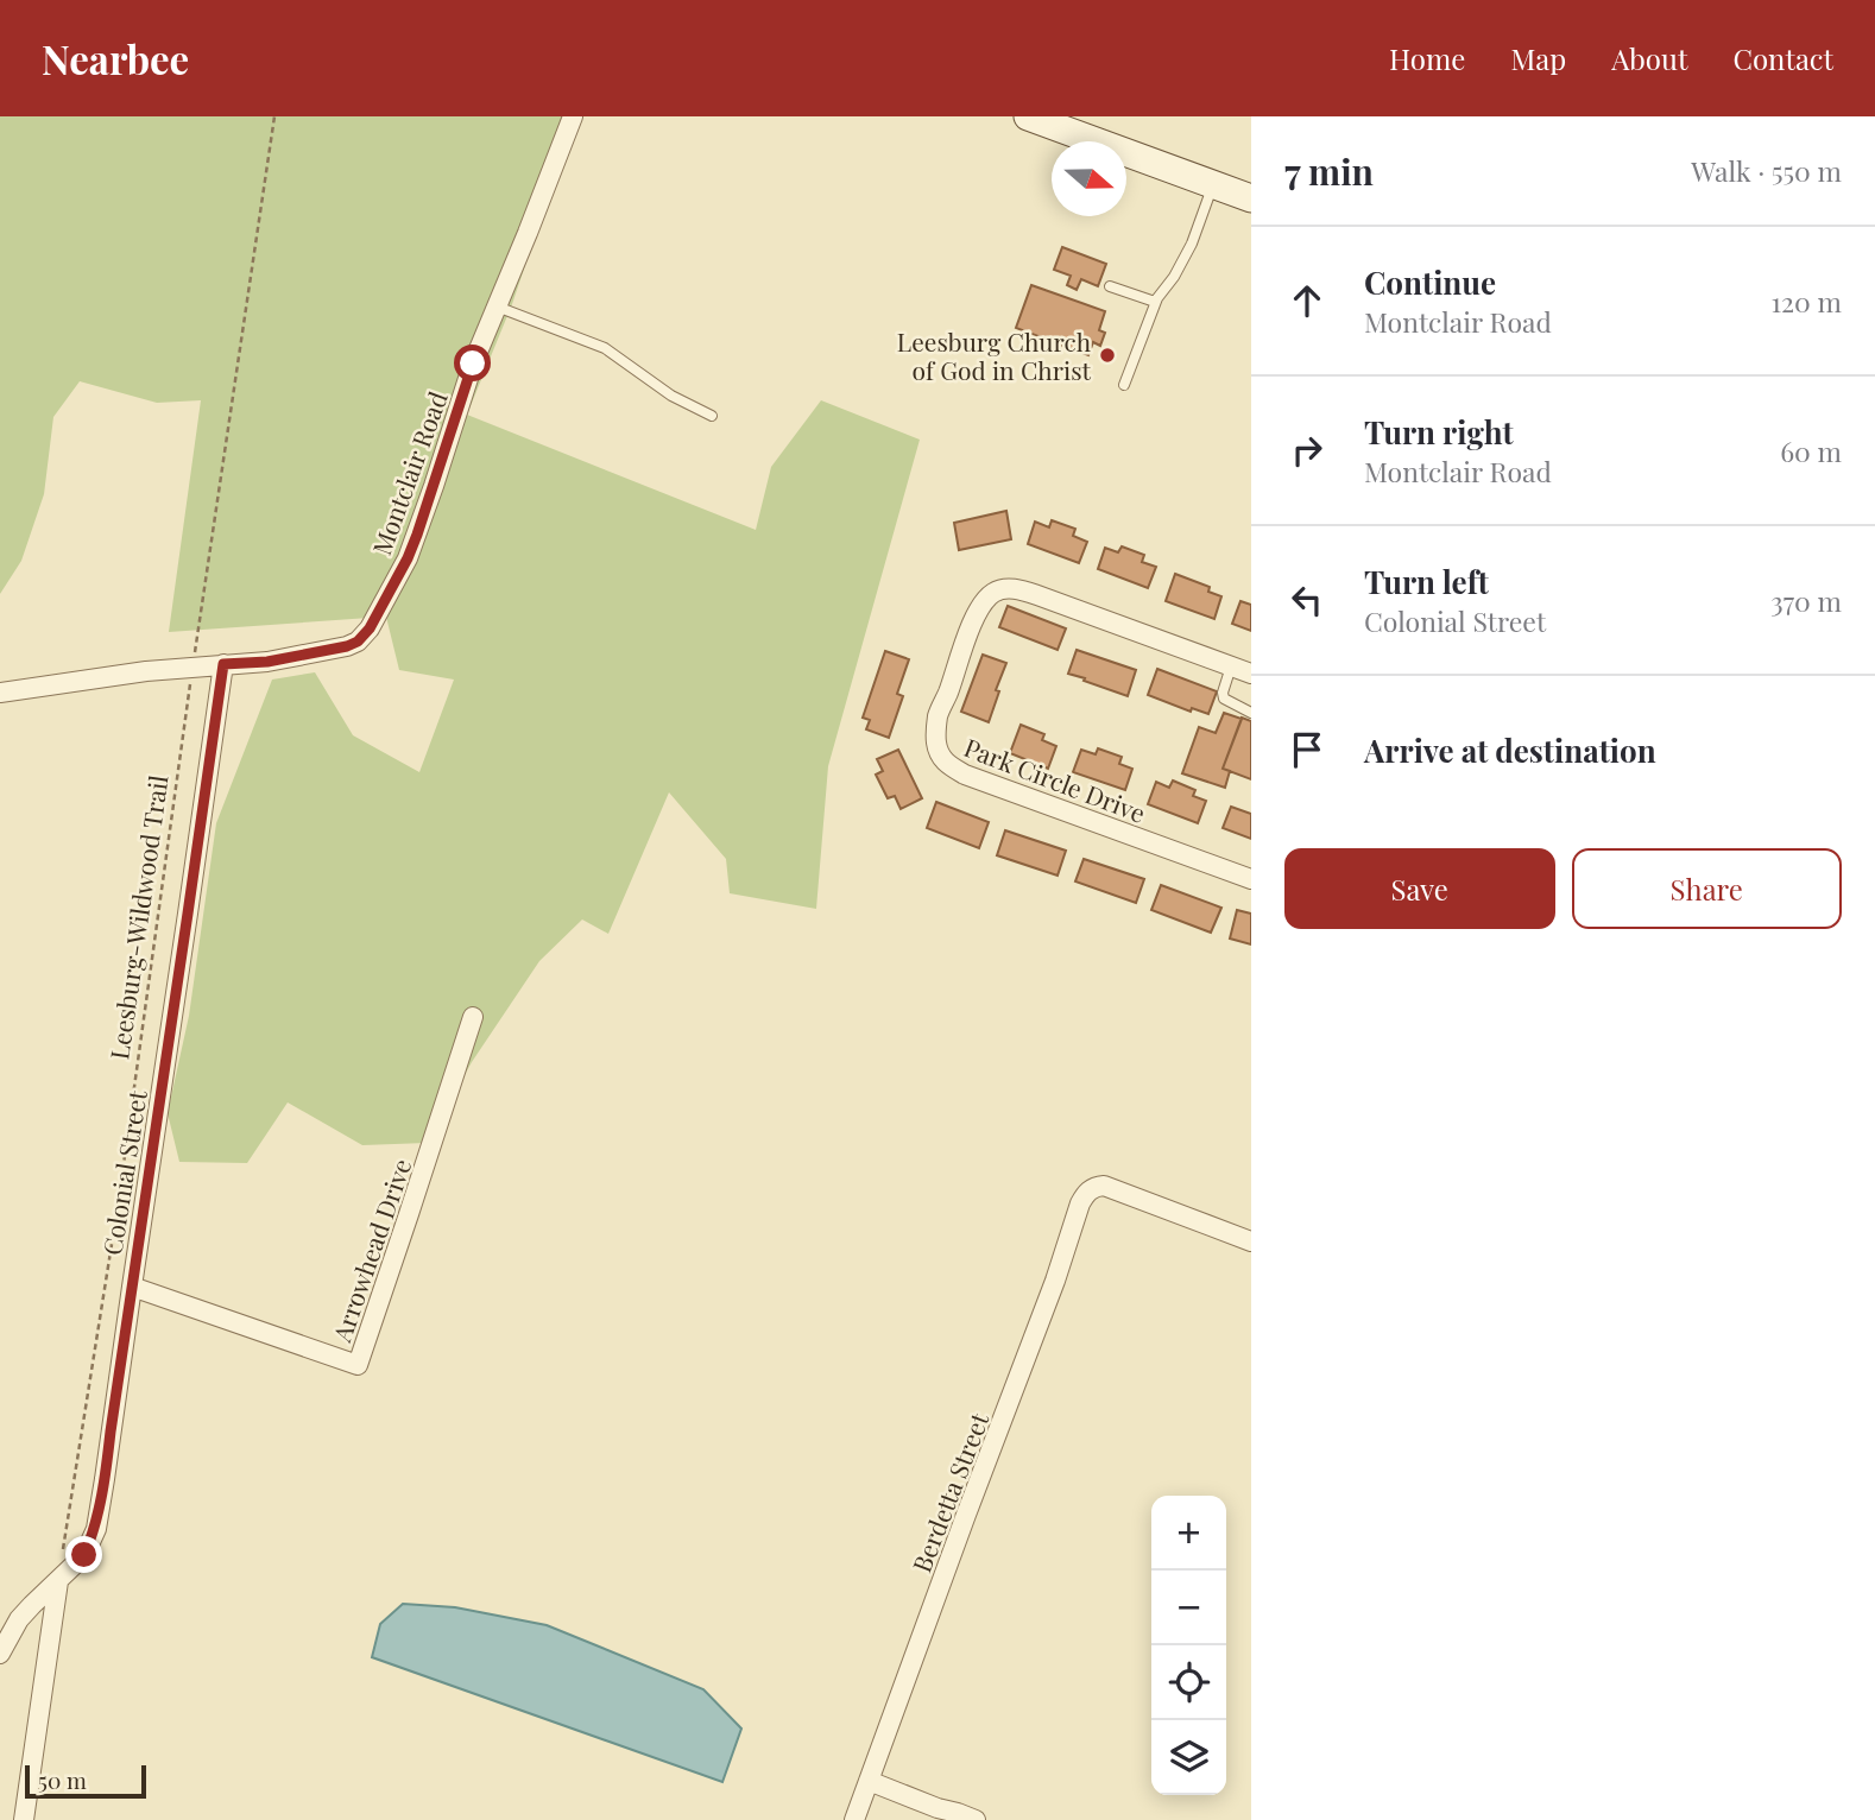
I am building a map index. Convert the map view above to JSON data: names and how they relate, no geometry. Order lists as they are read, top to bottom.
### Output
{
  "streets": {
    "street": [
      "Montclair Road",
      "Park Circle Drive",
      "Colonial Street",
      "Arrowhead Drive",
      "Berdetta Street"
    ],
    "path": ["Leesburg-Wildwood Trail"]
  },
  "crossings": [
    ["Montclair Road", "Leesburg-Wildwood Trail"],
    ["Montclair Road", "Colonial Street"],
    ["Colonial Street", "Arrowhead Drive"]
  ],
  "places": ["Leesburg Church of God in Christ"],
  "scale_bar": "50 m",
  "north": "right",
  "page": {
    "header": "Nearbee",
    "nav": [
      "Home",
      "Map",
      "About",
      "Contact"
    ],
    "heading": ["7 min", "Walk · 550 m"],
    "list": [
      ["Continue", "Montclair Road", "120 m"],
      ["Turn right", "Montclair Road", "60 m"],
      ["Turn left", "Colonial Street", "370 m"],
      "Arrive at destination"
    ],
    "buttons": ["Save", "Share"],
    "map_buttons": ["+", "−"],
    "scale": "50 m"
  }
}
